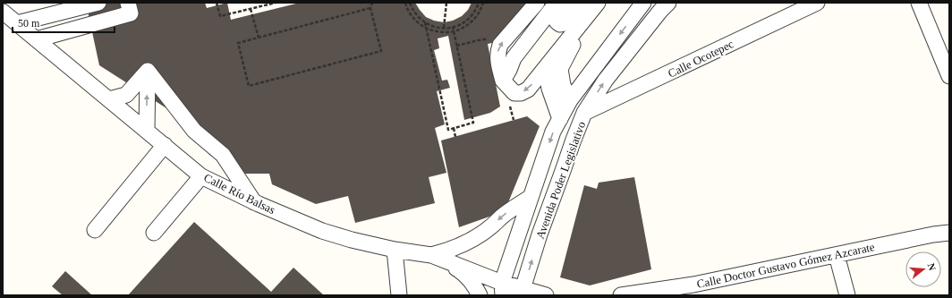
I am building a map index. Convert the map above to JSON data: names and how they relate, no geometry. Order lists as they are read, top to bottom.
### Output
{
  "streets": {
    "street": [
      "Calle Ocotepec",
      "Avenida Poder Legislativo",
      "Calle Río Balsas",
      "Calle Doctor Gustavo Gómez Azcarate"
    ]
  },
  "crossings": [
    ["Calle Ocotepec", "Avenida Poder Legislativo"],
    ["Avenida Poder Legislativo", "Calle Río Balsas"]
  ],
  "scale_bar": "50 m",
  "north": "right"
}
